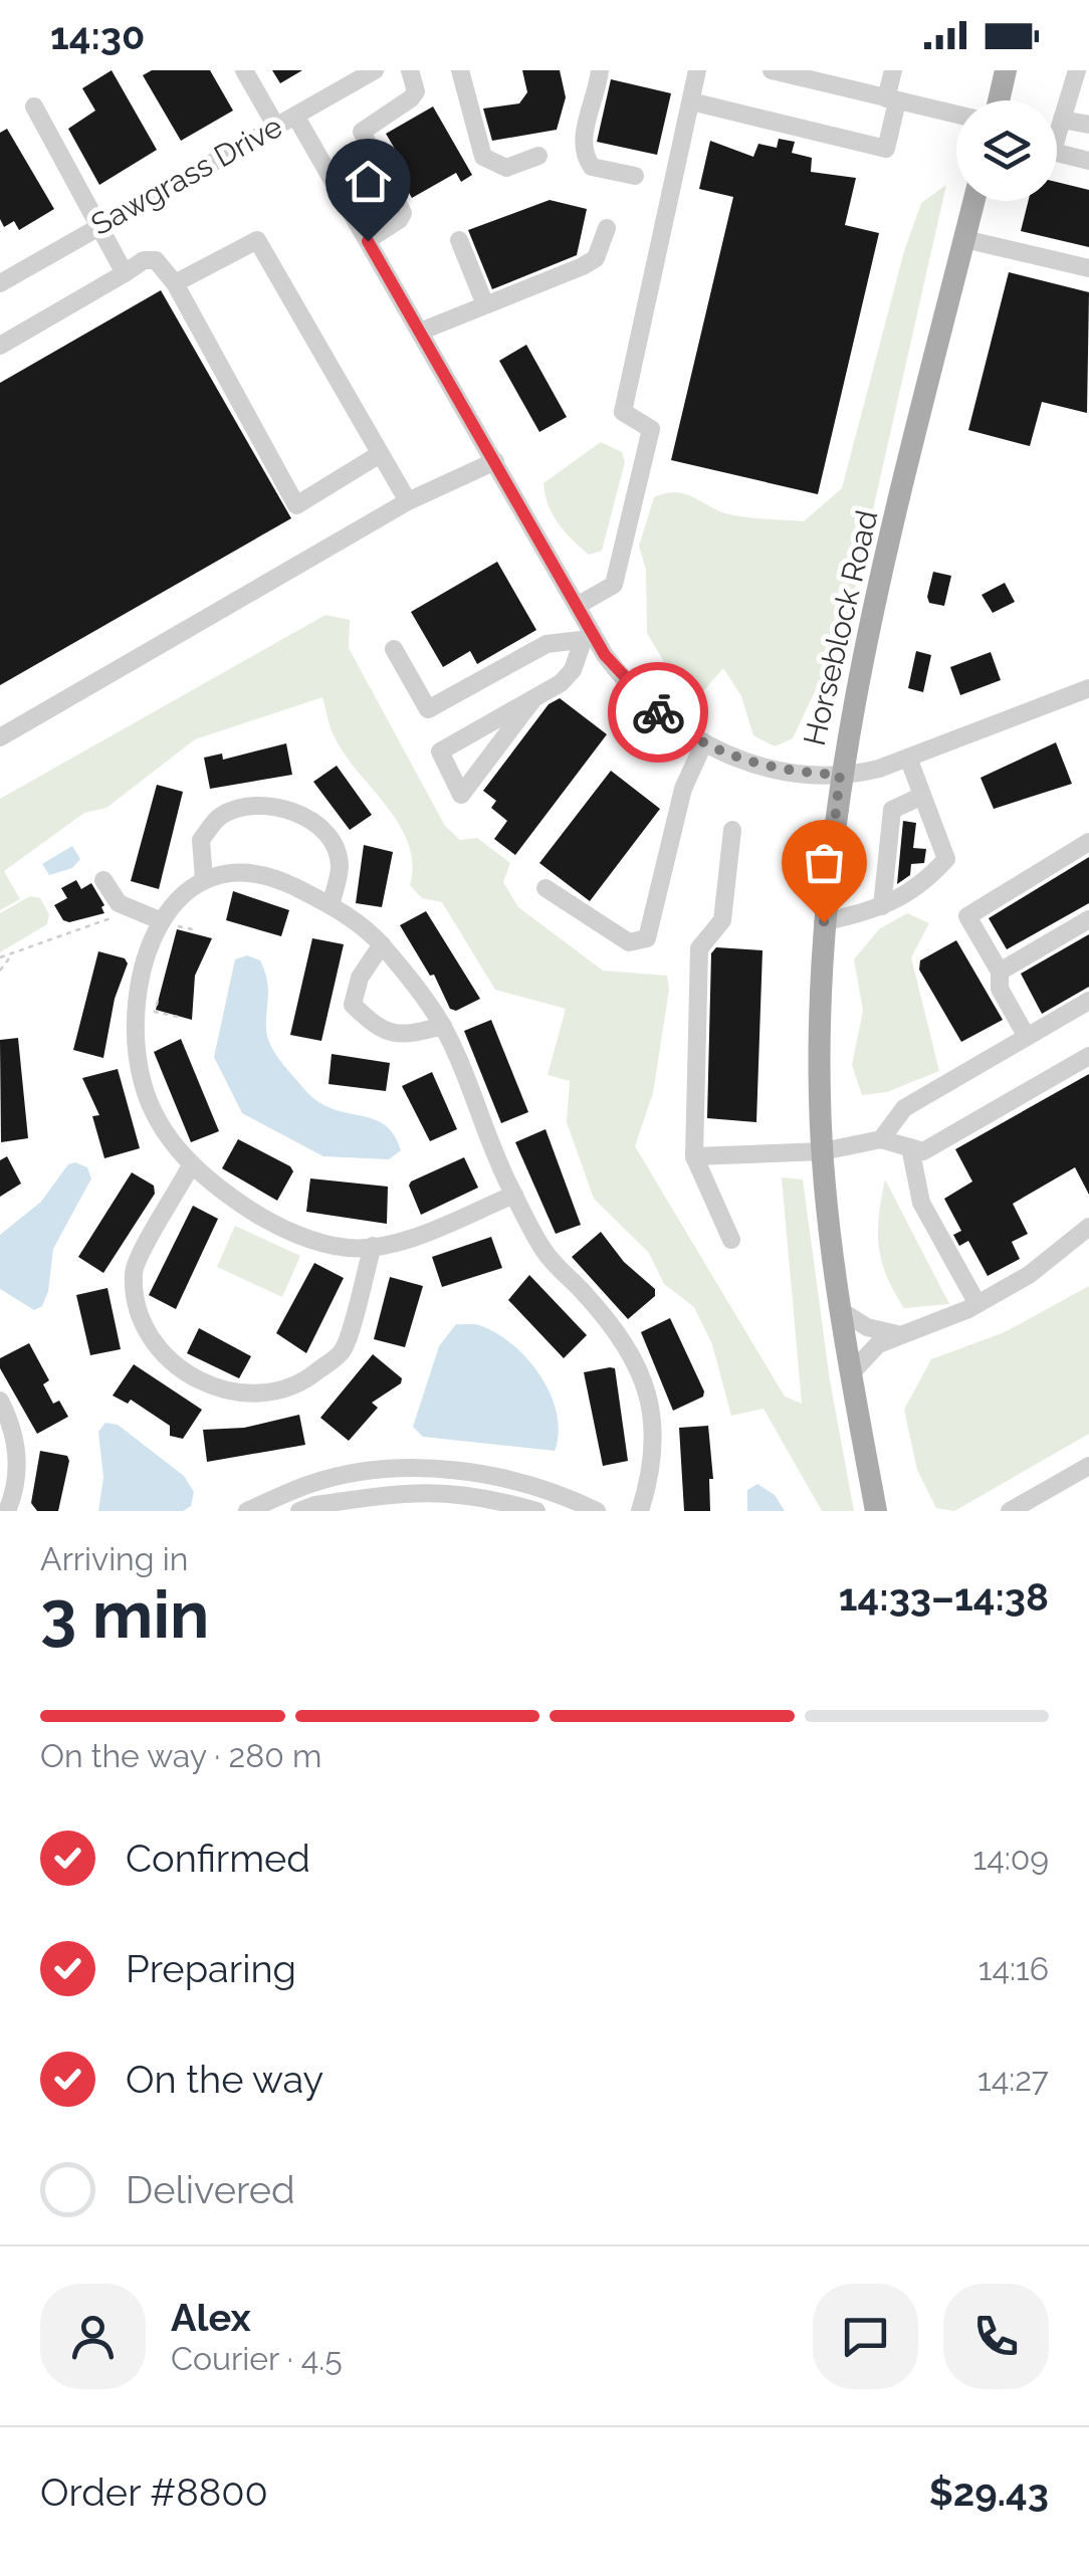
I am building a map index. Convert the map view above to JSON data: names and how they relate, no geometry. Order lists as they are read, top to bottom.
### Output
{
  "streets": {
    "main road": ["Horseblock Road"],
    "street": ["Sawgrass Drive"]
  },
  "page": {
    "status": "14:30",
    "heading": ["3 min", "Arriving in", "14:33–14:38"],
    "panel": [
      "Alex",
      "Courier · 4.5",
      "Order #8800",
      "$29.43"
    ],
    "bar": "On the way · 280 m",
    "list": [
      ["Confirmed", "14:09"],
      ["Preparing", "14:16"],
      ["On the way", "14:27"],
      "Delivered"
    ]
  }
}
